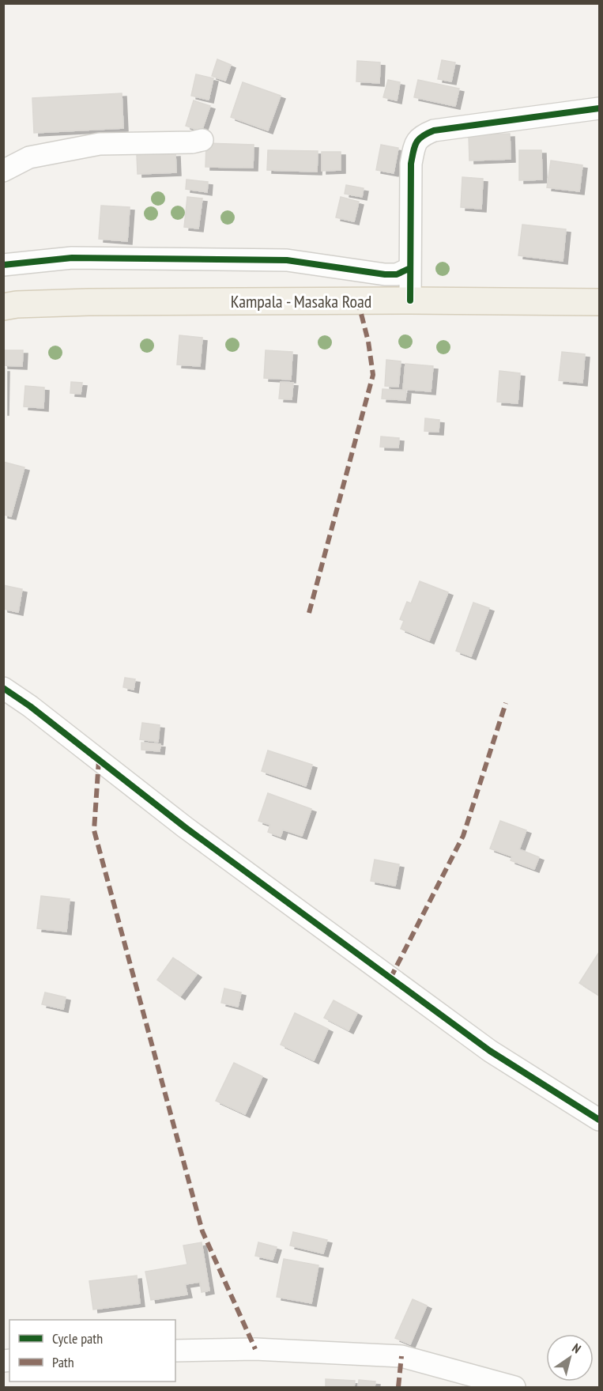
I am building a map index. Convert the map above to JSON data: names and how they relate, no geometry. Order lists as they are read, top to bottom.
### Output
{
  "streets": {
    "main road": ["Kampala - Masaka Road"]
  },
  "legend": ["Cycle path", "Path"],
  "north": "top right"
}
